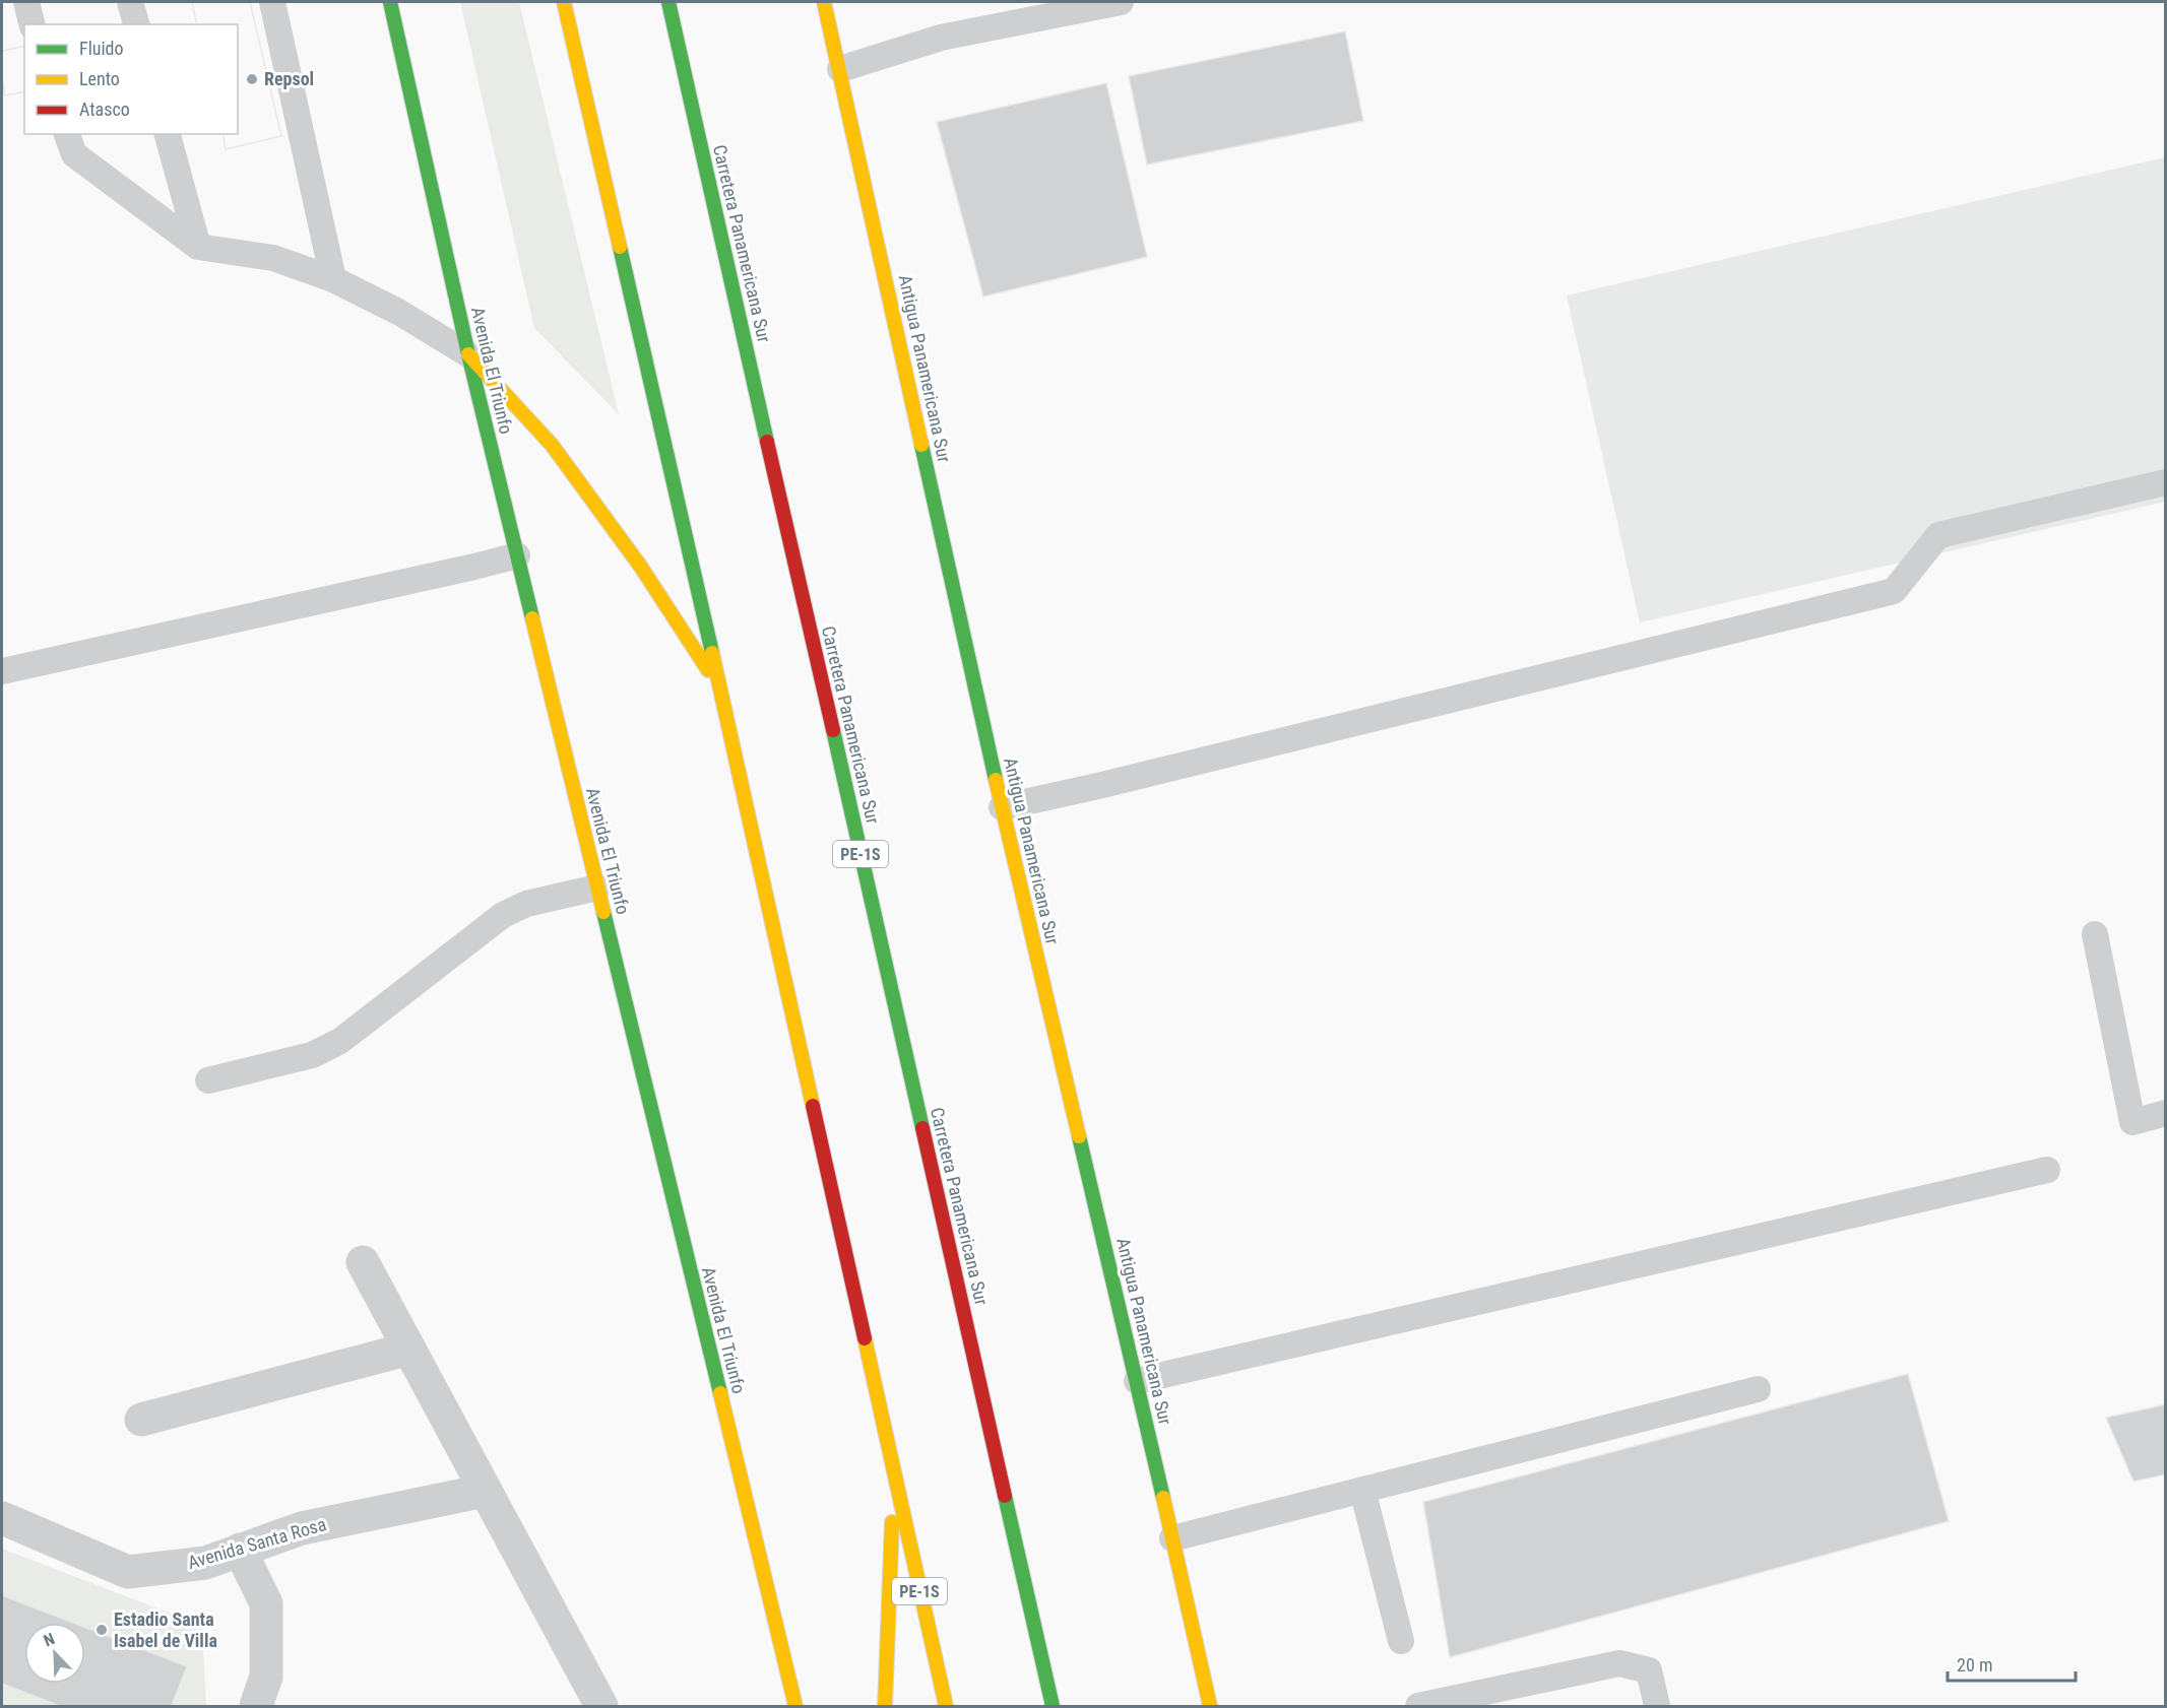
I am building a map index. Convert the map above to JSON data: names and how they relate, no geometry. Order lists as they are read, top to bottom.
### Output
{
  "streets": {
    "main road": [
      "Carretera Panamericana Sur",
      "Antigua Panamericana Sur",
      "Avenida El Triunfo",
      "PE-1S"
    ],
    "street": ["Avenida Santa Rosa"]
  },
  "places": ["Repsol", "Estadio Santa Isabel de Villa"],
  "legend": ["Fluido", "Lento", "Atasco"],
  "scale_bar": "20 m",
  "north": "top left"
}
